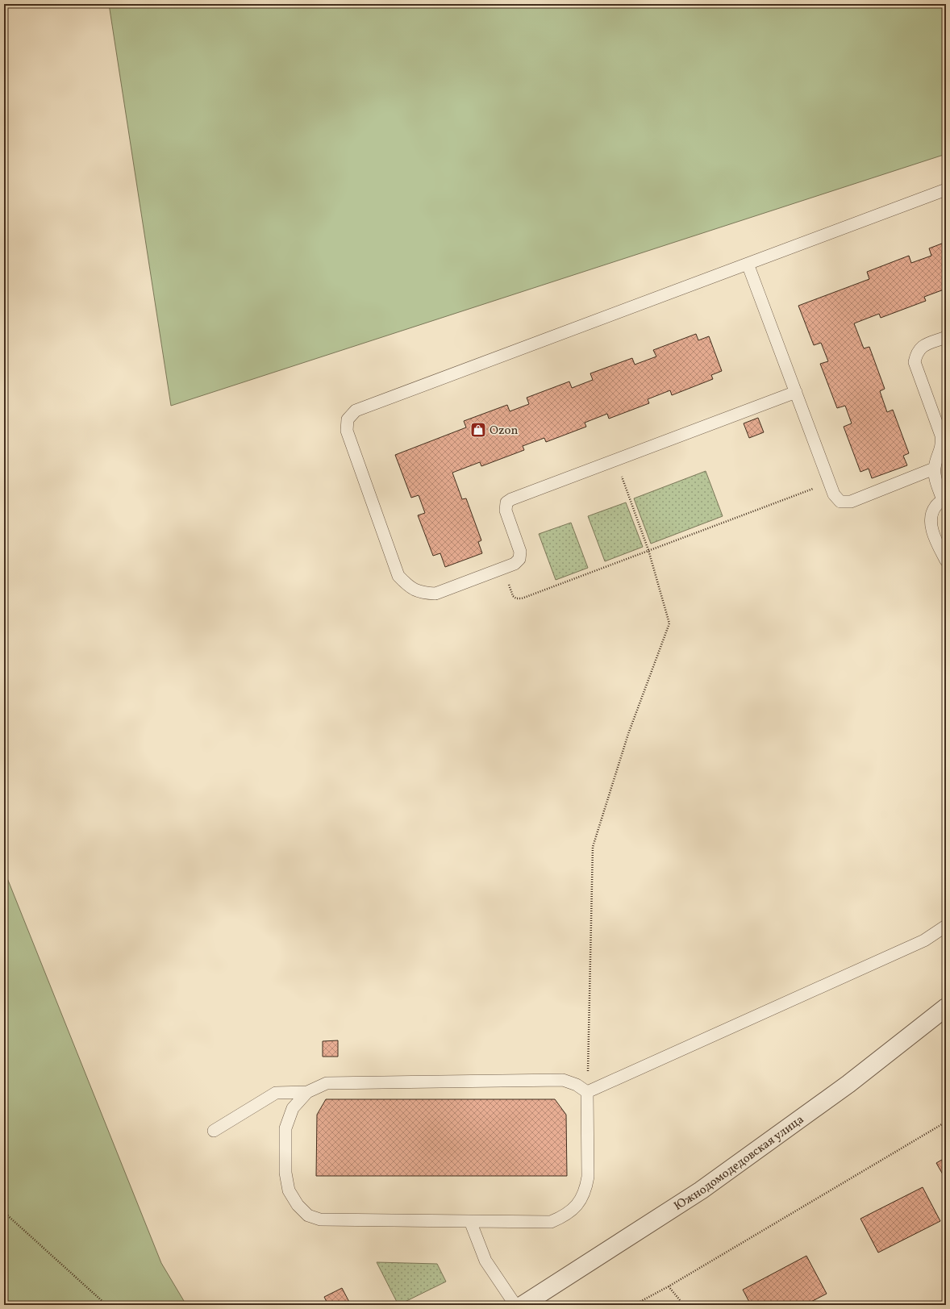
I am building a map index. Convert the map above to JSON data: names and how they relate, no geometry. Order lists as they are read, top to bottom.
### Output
{
  "streets": {
    "street": ["Южнодомодедовская улица"]
  },
  "places": {
    "shop": ["Ozon"]
  }
}
